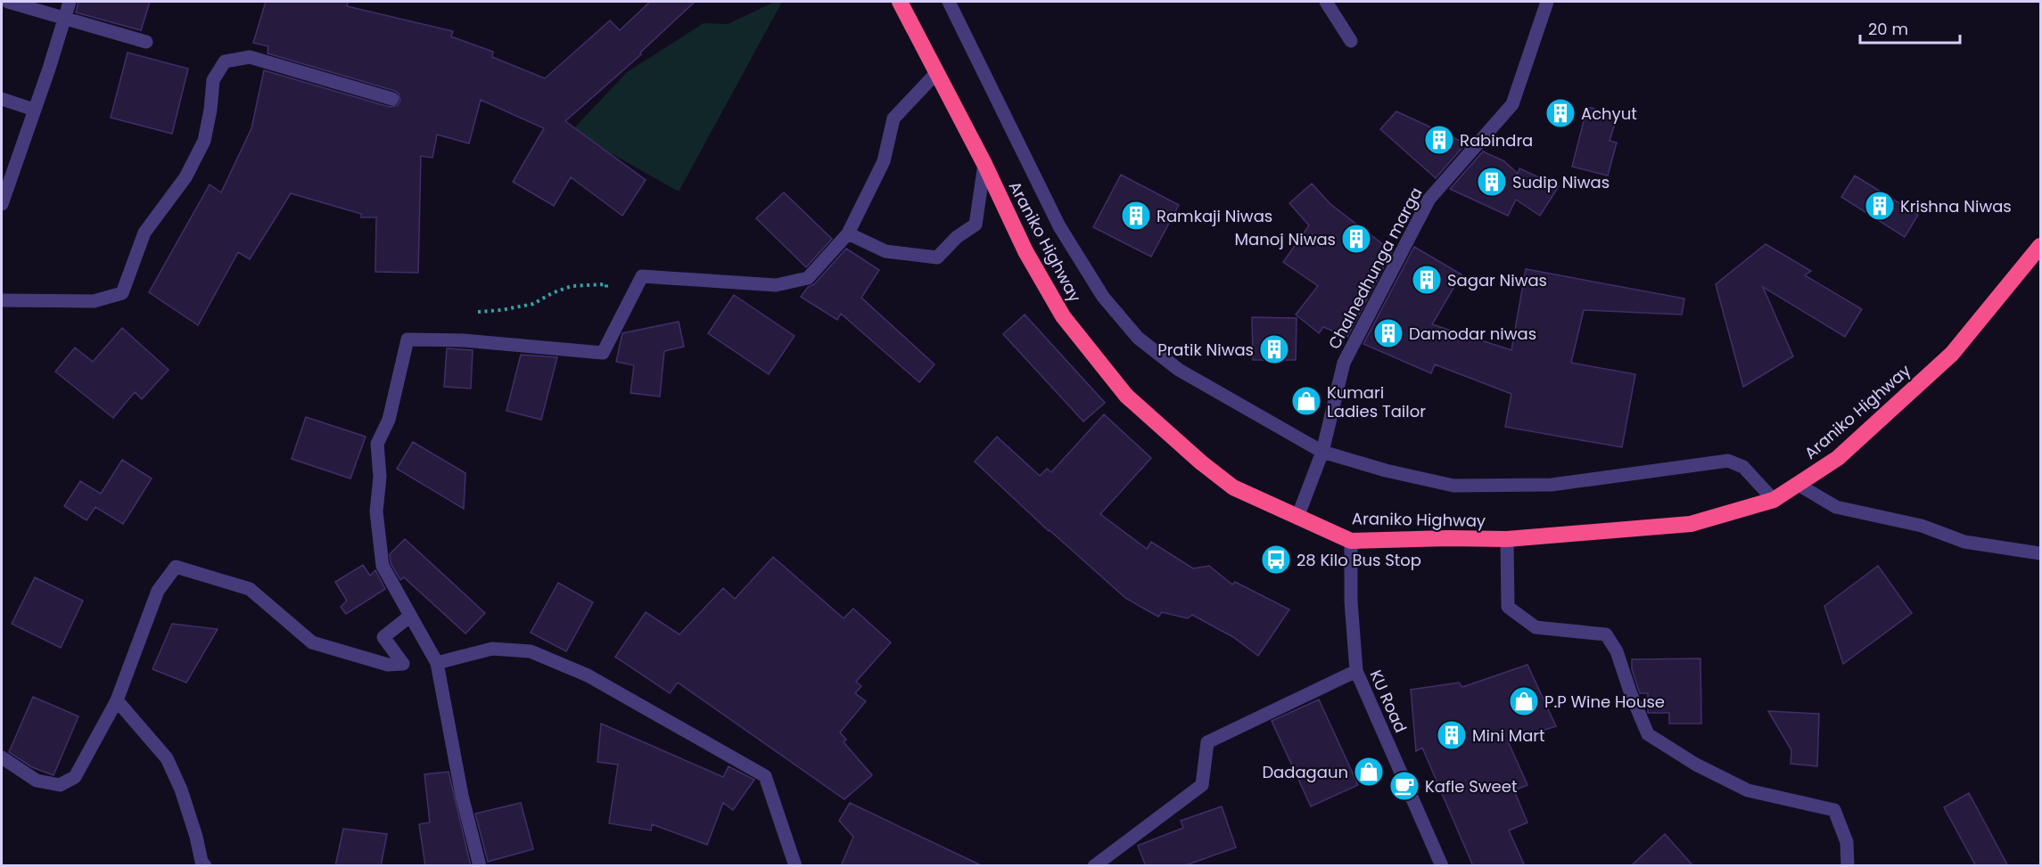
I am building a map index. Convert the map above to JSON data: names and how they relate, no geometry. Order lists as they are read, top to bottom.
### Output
{
  "streets": {
    "highway": ["Araniko Highway"],
    "street": ["Chalnedhunga marga", "KU Road"]
  },
  "crossings": [
    ["Araniko Highway", "Chalnedhunga marga"],
    ["Araniko Highway", "KU Road"]
  ],
  "places": {
    "building": [
      "Achyut",
      "Rabindra",
      "Sudip Niwas",
      "Krishna Niwas",
      "Ramkaji Niwas",
      "Manoj Niwas",
      "Sagar Niwas",
      "Damodar niwas",
      "Pratik Niwas",
      "Mini Mart"
    ],
    "shop": ["Kumari Ladies Tailor", "P.P Wine House", "Dadagaun"],
    "bus stop": ["28 Kilo Bus Stop"],
    "cafe": ["Kafle Sweet"]
  },
  "scale_bar": "20 m"
}
